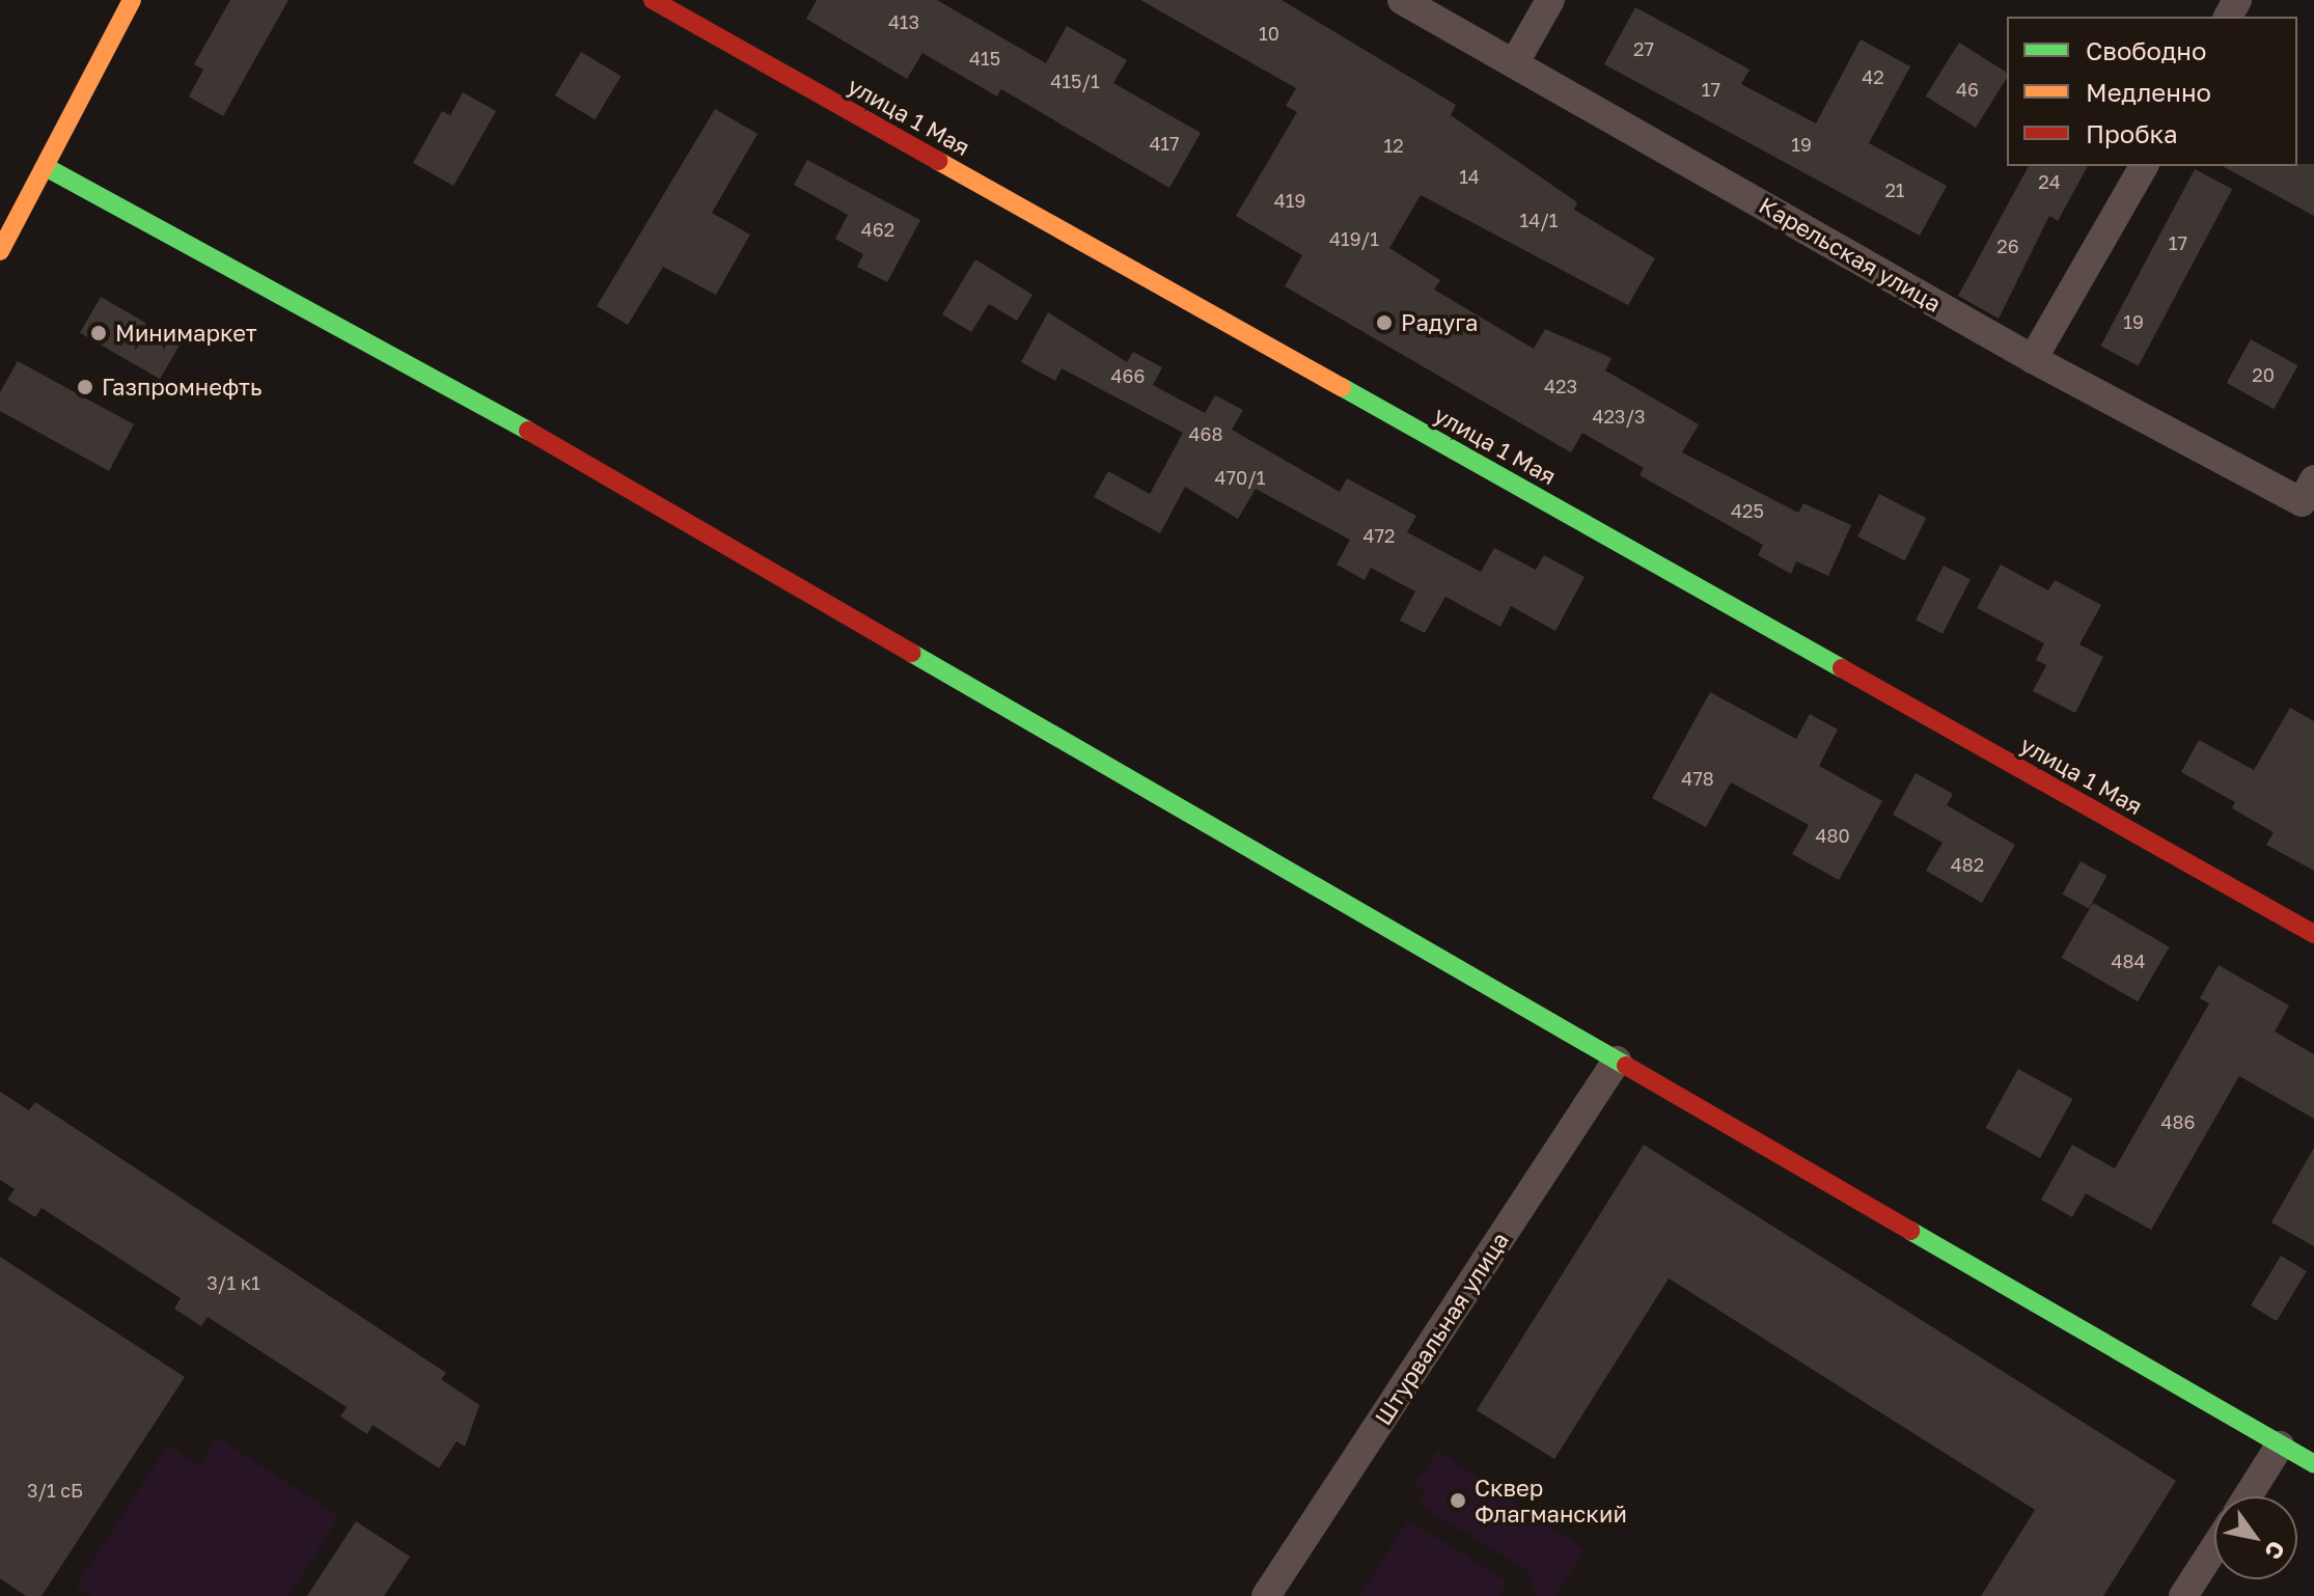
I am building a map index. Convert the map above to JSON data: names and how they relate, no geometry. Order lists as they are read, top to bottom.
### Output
{
  "streets": {
    "street": ["улица 1 Мая", "Карельская улица", "Штурвальная улица"]
  },
  "places": [
    "Радуга",
    "Минимаркет",
    "Газпромнефть",
    "Сквер Флагманский"
  ],
  "house_numbers": [
    "413",
    "10",
    "27",
    "415",
    "42",
    "415/1",
    "17",
    "46",
    "417",
    "19",
    "12",
    "14",
    "24",
    "21",
    "419",
    "14/1",
    "462",
    "419/1",
    "17",
    "26",
    "19",
    "20",
    "466",
    "423",
    "423/3",
    "468",
    "470/1",
    "425",
    "472",
    "478",
    "480",
    "482",
    "484",
    "486",
    "3/1 к1",
    "3/1 сБ"
  ],
  "legend": ["Свободно", "Медленно", "Пробка"],
  "north": "bottom right"
}
